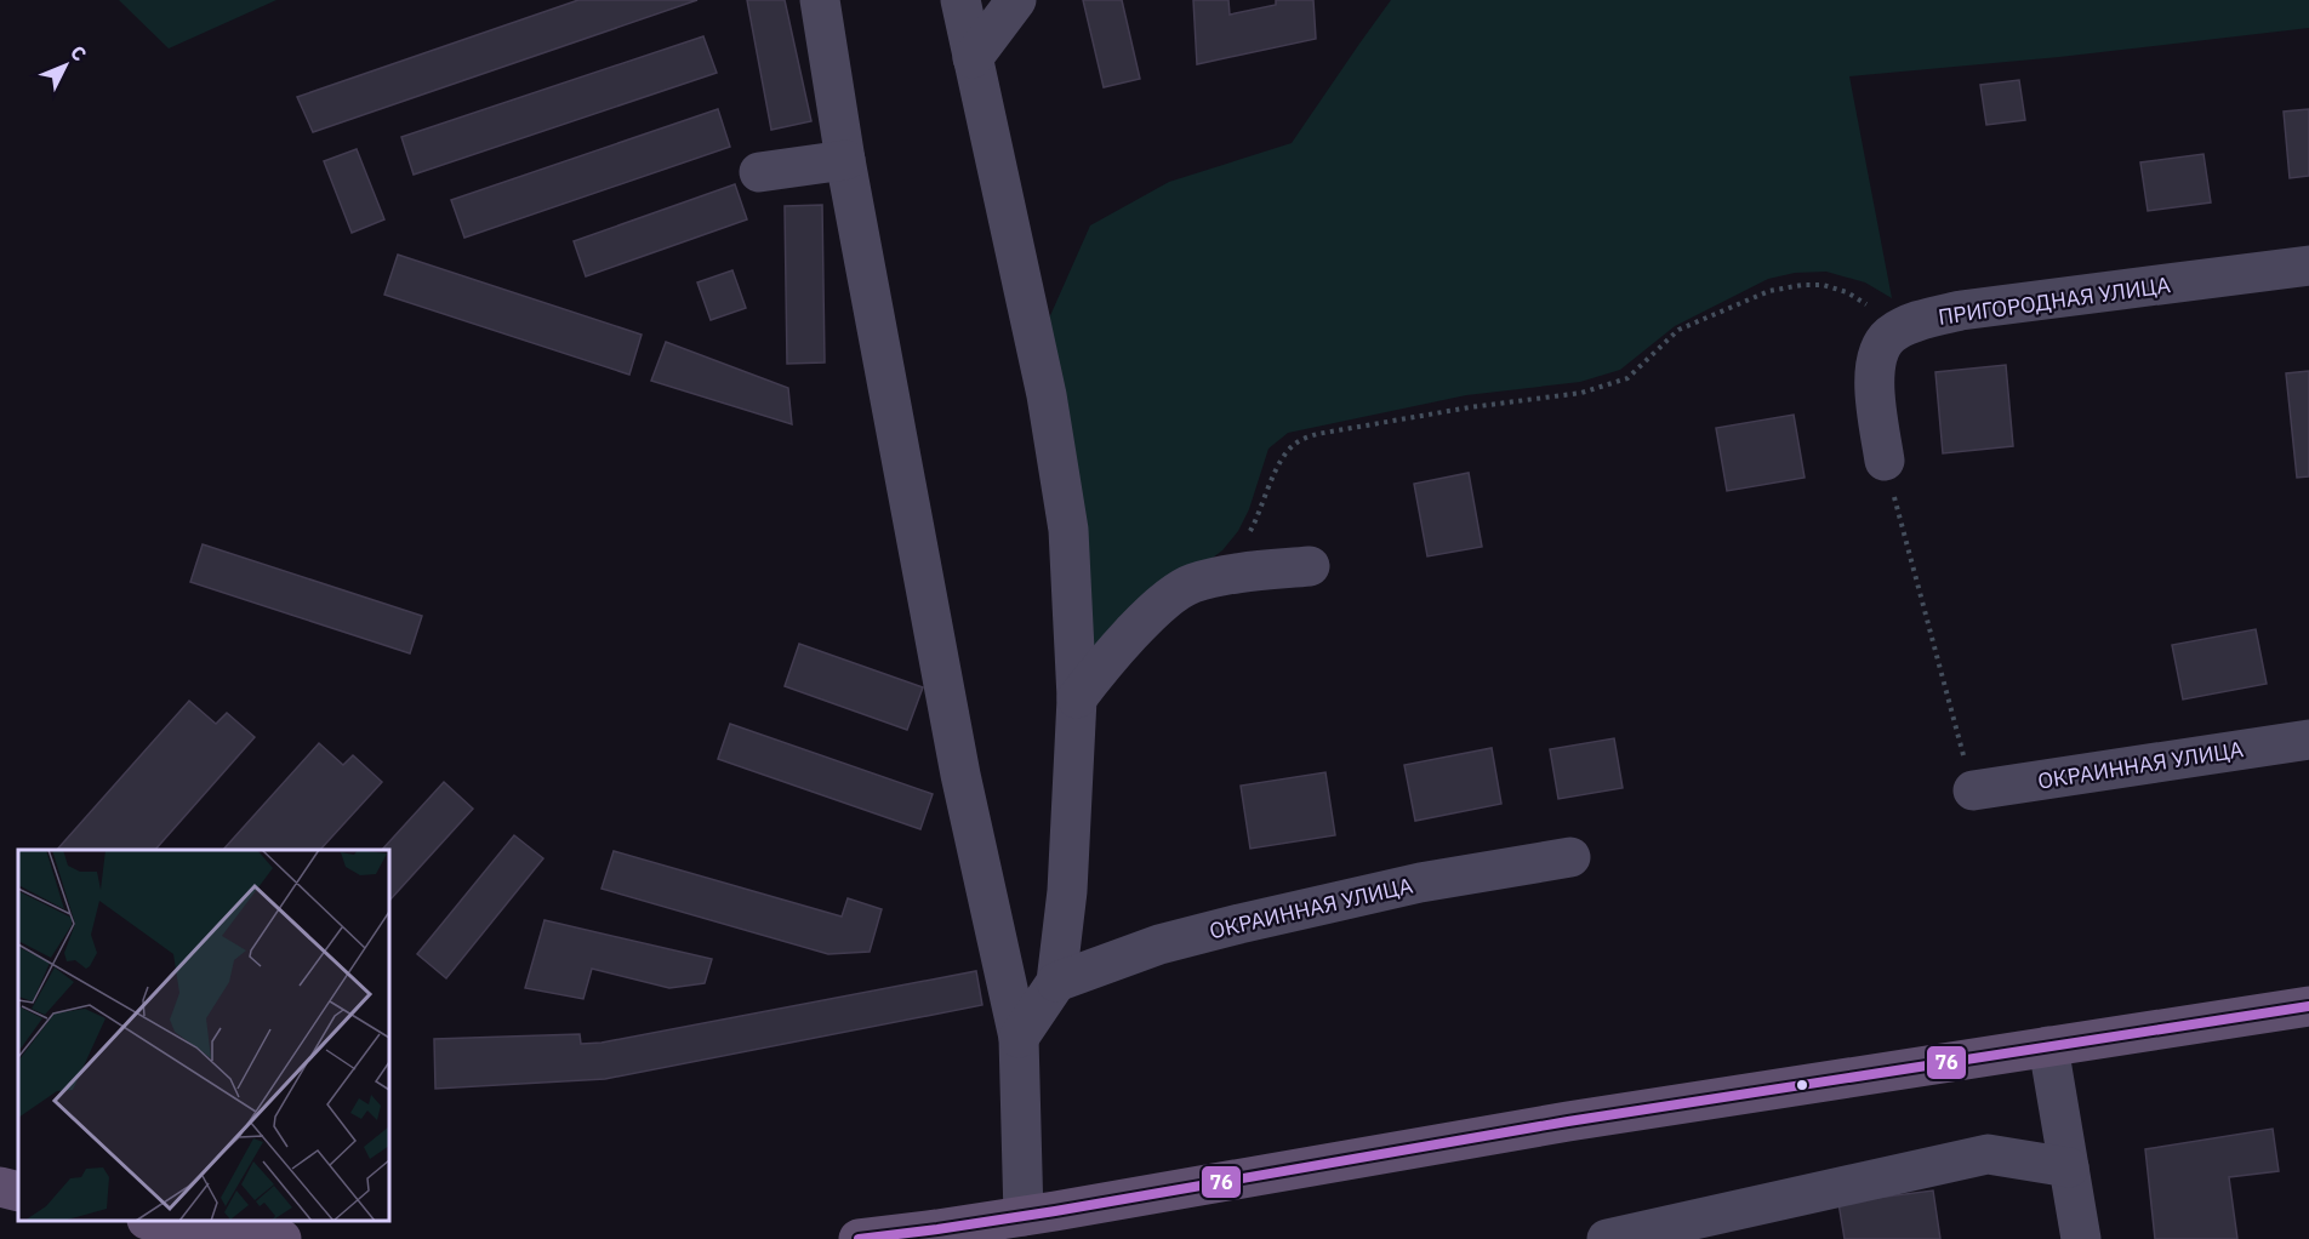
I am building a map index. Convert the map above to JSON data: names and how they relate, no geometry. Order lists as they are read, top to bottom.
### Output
{
  "streets": {
    "street": ["ПРИГОРОДНАЯ УЛИЦА", "ОКРАИННАЯ УЛИЦА"]
  },
  "lines": ["transit line 76"],
  "north": "top right"
}
